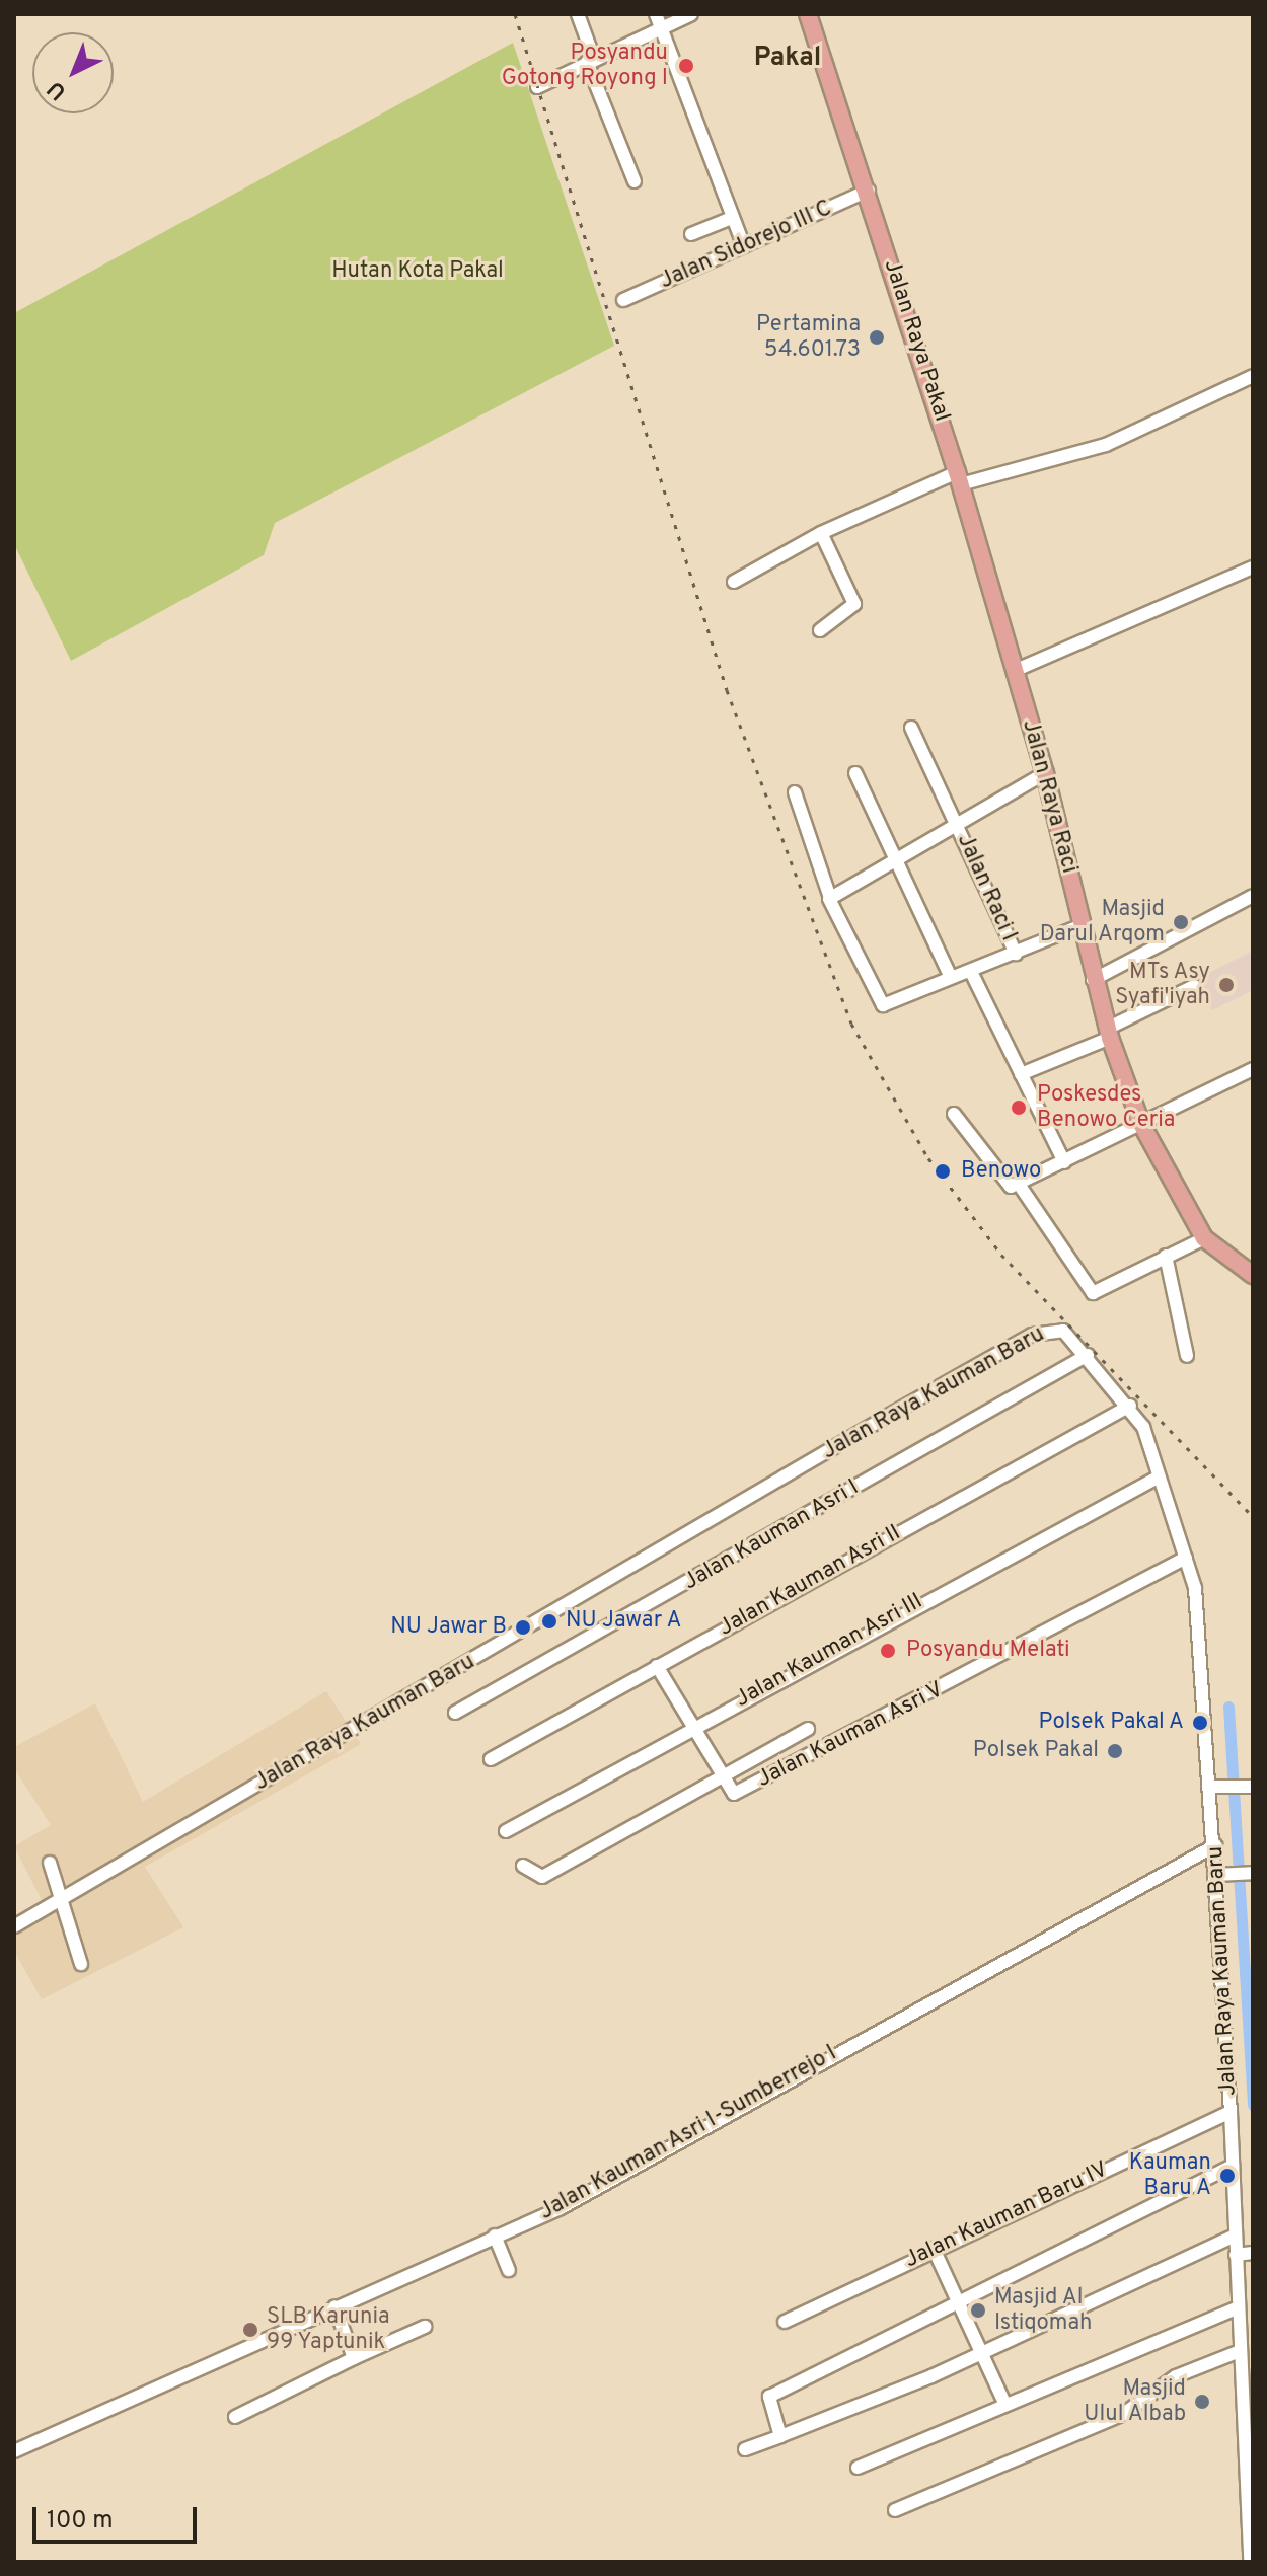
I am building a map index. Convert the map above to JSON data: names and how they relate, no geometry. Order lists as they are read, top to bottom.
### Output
{
  "streets": {
    "main road": ["Jalan Raya Pakal", "Jalan Raya Raci"],
    "street": [
      "Jalan Sidorejo III C",
      "Jalan Raci I",
      "Jalan Raya Kauman Baru",
      "Jalan Kauman Asri I",
      "Jalan Kauman Asri II",
      "Jalan Kauman Asri III",
      "Jalan Kauman Asri V",
      "Jalan Kauman Asri I-Sumberrejo I",
      "Jalan Kauman Baru IV"
    ]
  },
  "crossings": [
    ["Jalan Sidorejo III C", "Jalan Raya Pakal"],
    ["Jalan Raya Pakal", "Jalan Raya Raci"],
    ["Jalan Raya Raci", "Jalan Raci I"],
    ["Jalan Raya Kauman Baru", "Jalan Kauman Asri I"],
    ["Jalan Raya Kauman Baru", "Jalan Kauman Asri II"],
    ["Jalan Raya Kauman Baru", "Jalan Kauman Asri III"],
    ["Jalan Raya Kauman Baru", "Jalan Kauman Asri V"],
    ["Jalan Raya Kauman Baru", "Jalan Kauman Asri I-Sumberrejo I"],
    ["Jalan Raya Kauman Baru", "Jalan Kauman Baru IV"]
  ],
  "districts": ["Pakal"],
  "parks": ["Hutan Kota Pakal"],
  "places": [
    "Posyandu Gotong Royong I",
    "Pertamina 54.601.73",
    "Masjid Darul Arqom",
    "MTs Asy Syafi'iyah",
    "Poskesdes Benowo Ceria",
    "Benowo",
    "NU Jawar A",
    "NU Jawar B",
    "Posyandu Melati",
    "Polsek Pakal A",
    "Polsek Pakal",
    "Kauman Baru A",
    "Masjid Al Istiqomah",
    "SLB Karunia 99 Yaptunik",
    "Masjid Ulul Albab"
  ],
  "scale_bar": "100 m",
  "north": "bottom left"
}
